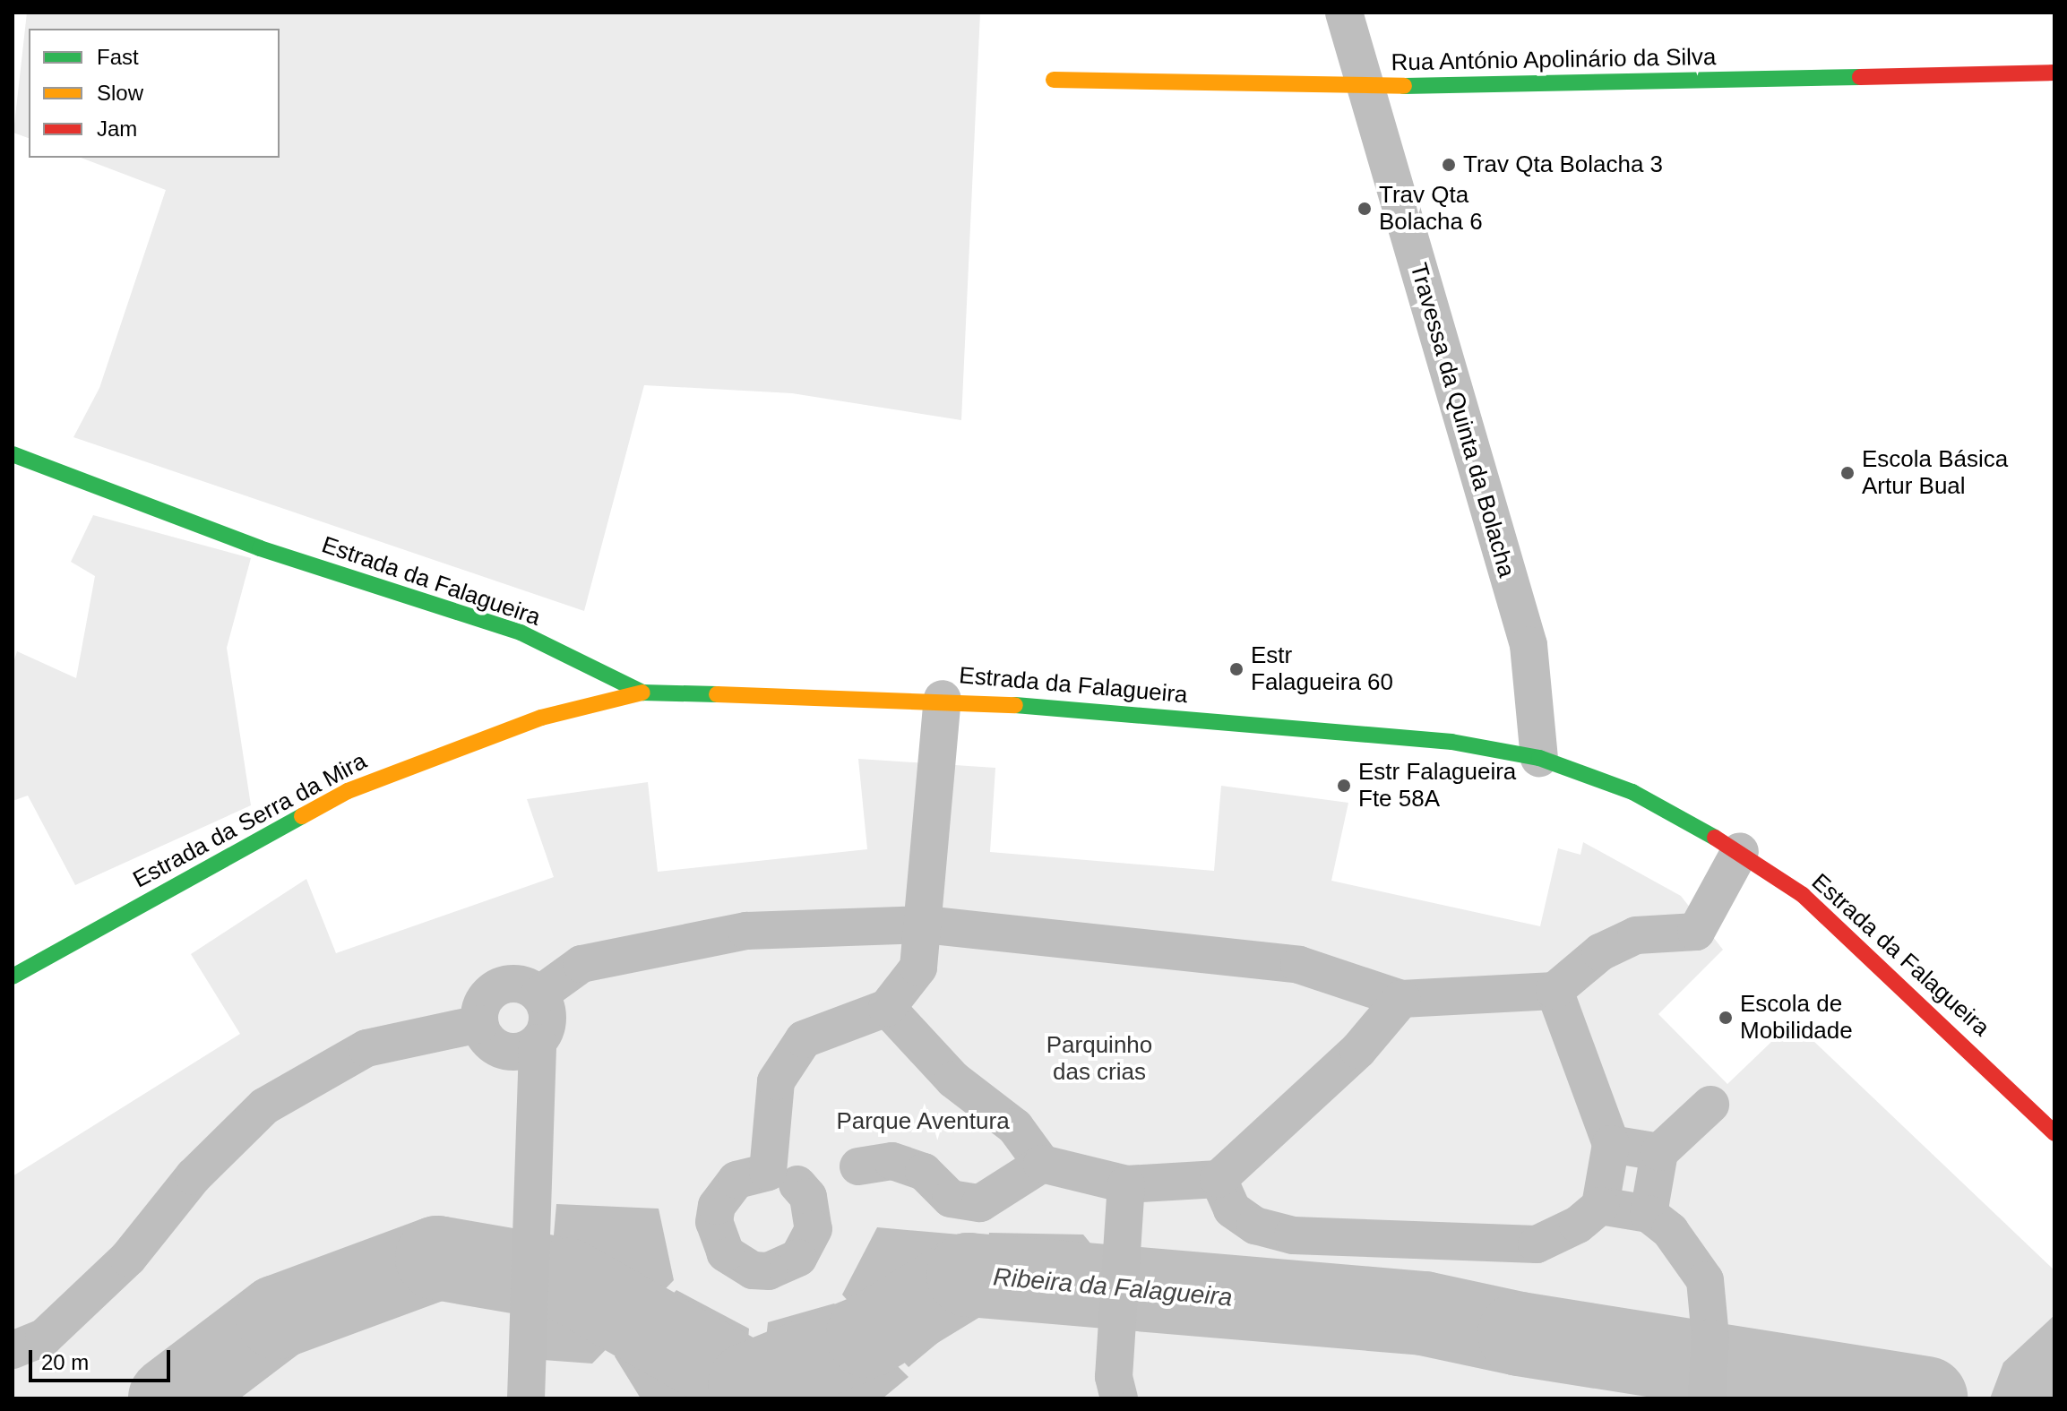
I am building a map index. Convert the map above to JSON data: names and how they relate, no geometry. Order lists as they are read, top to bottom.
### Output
{
  "streets": {
    "street": [
      "Rua António Apolinário da Silva",
      "Travessa da Quinta da Bolacha",
      "Estrada da Falagueira",
      "Estrada da Serra da Mira"
    ]
  },
  "crossings": [
    ["Rua António Apolinário da Silva", "Travessa da Quinta da Bolacha"],
    ["Travessa da Quinta da Bolacha", "Estrada da Falagueira"],
    ["Estrada da Falagueira", "Estrada da Serra da Mira"]
  ],
  "water": ["Ribeira da Falagueira"],
  "parks": ["Parquinho das crias", "Parque Aventura"],
  "places": [
    "Trav Qta Bolacha 3",
    "Trav Qta Bolacha 6",
    "Escola Básica Artur Bual",
    "Estr Falagueira 60",
    "Estr Falagueira Fte 58A",
    "Escola de Mobilidade"
  ],
  "legend": ["Fast", "Slow", "Jam"],
  "scale_bar": "20 m"
}
